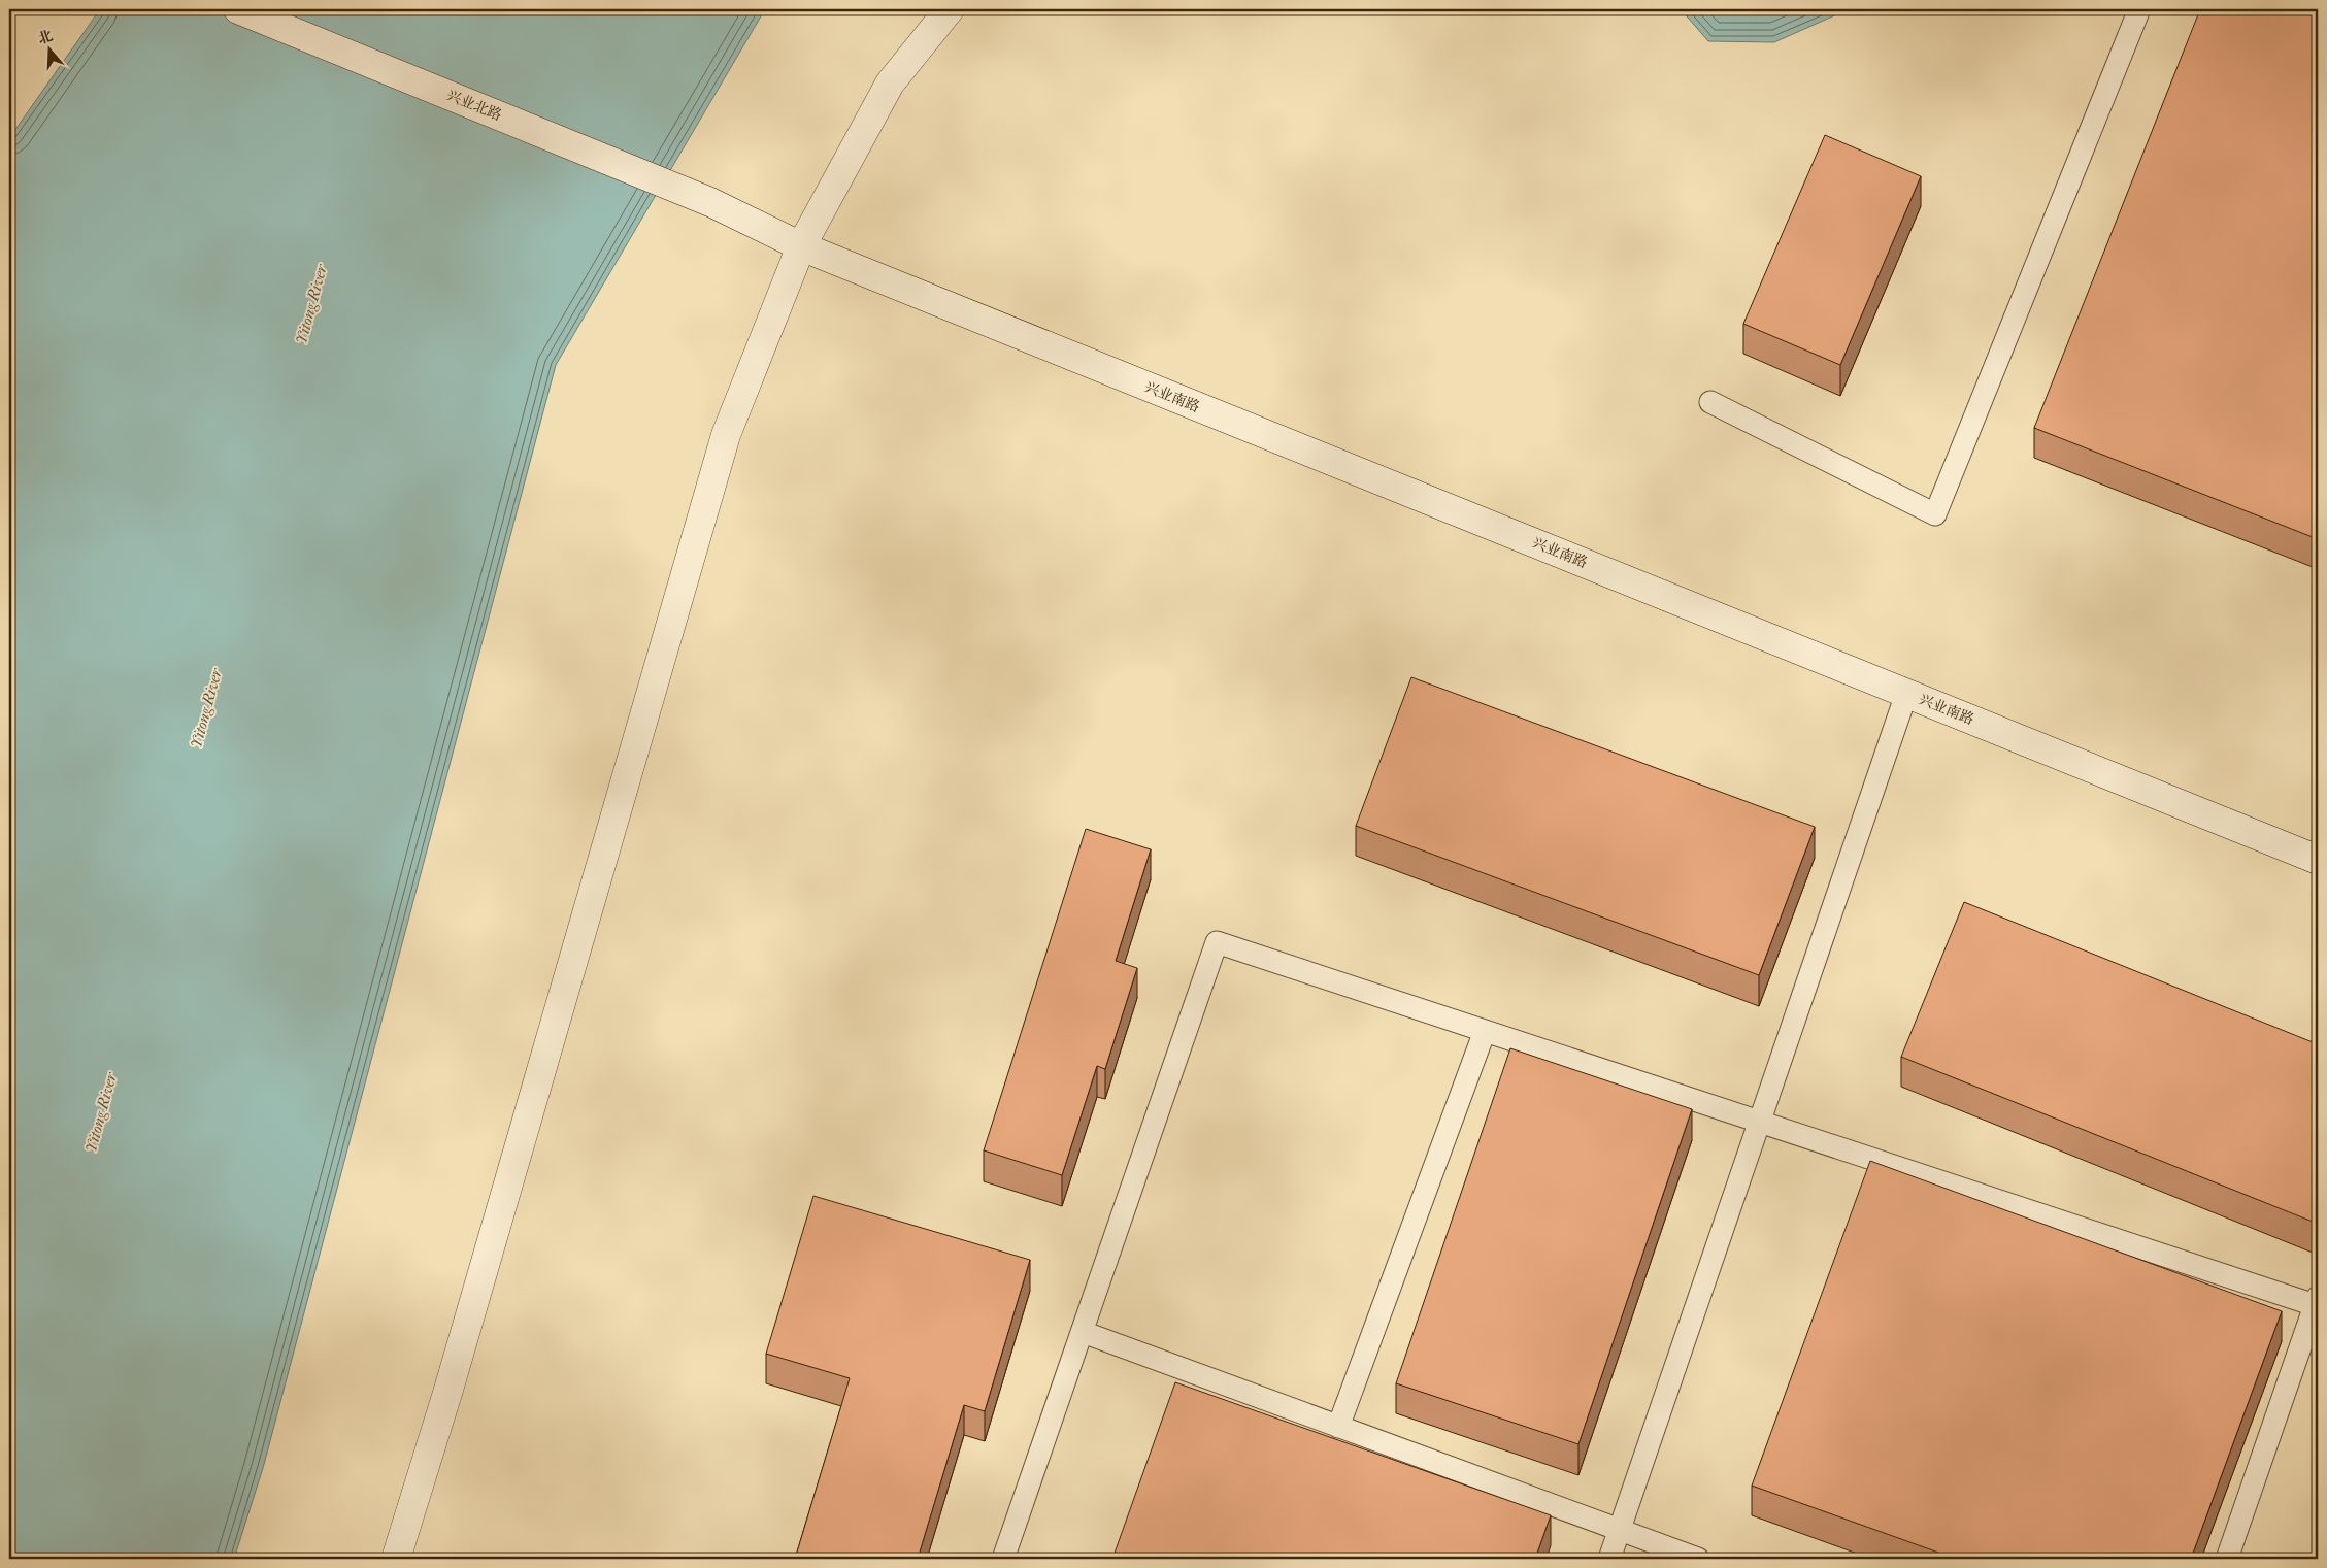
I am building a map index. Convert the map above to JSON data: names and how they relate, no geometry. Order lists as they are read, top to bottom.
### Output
{
  "streets": {
    "street": ["兴业北路", "兴业南路"]
  },
  "crossings": [
    ["兴业北路", "兴业南路"]
  ],
  "water": ["Yitong River"],
  "north": "top"
}
